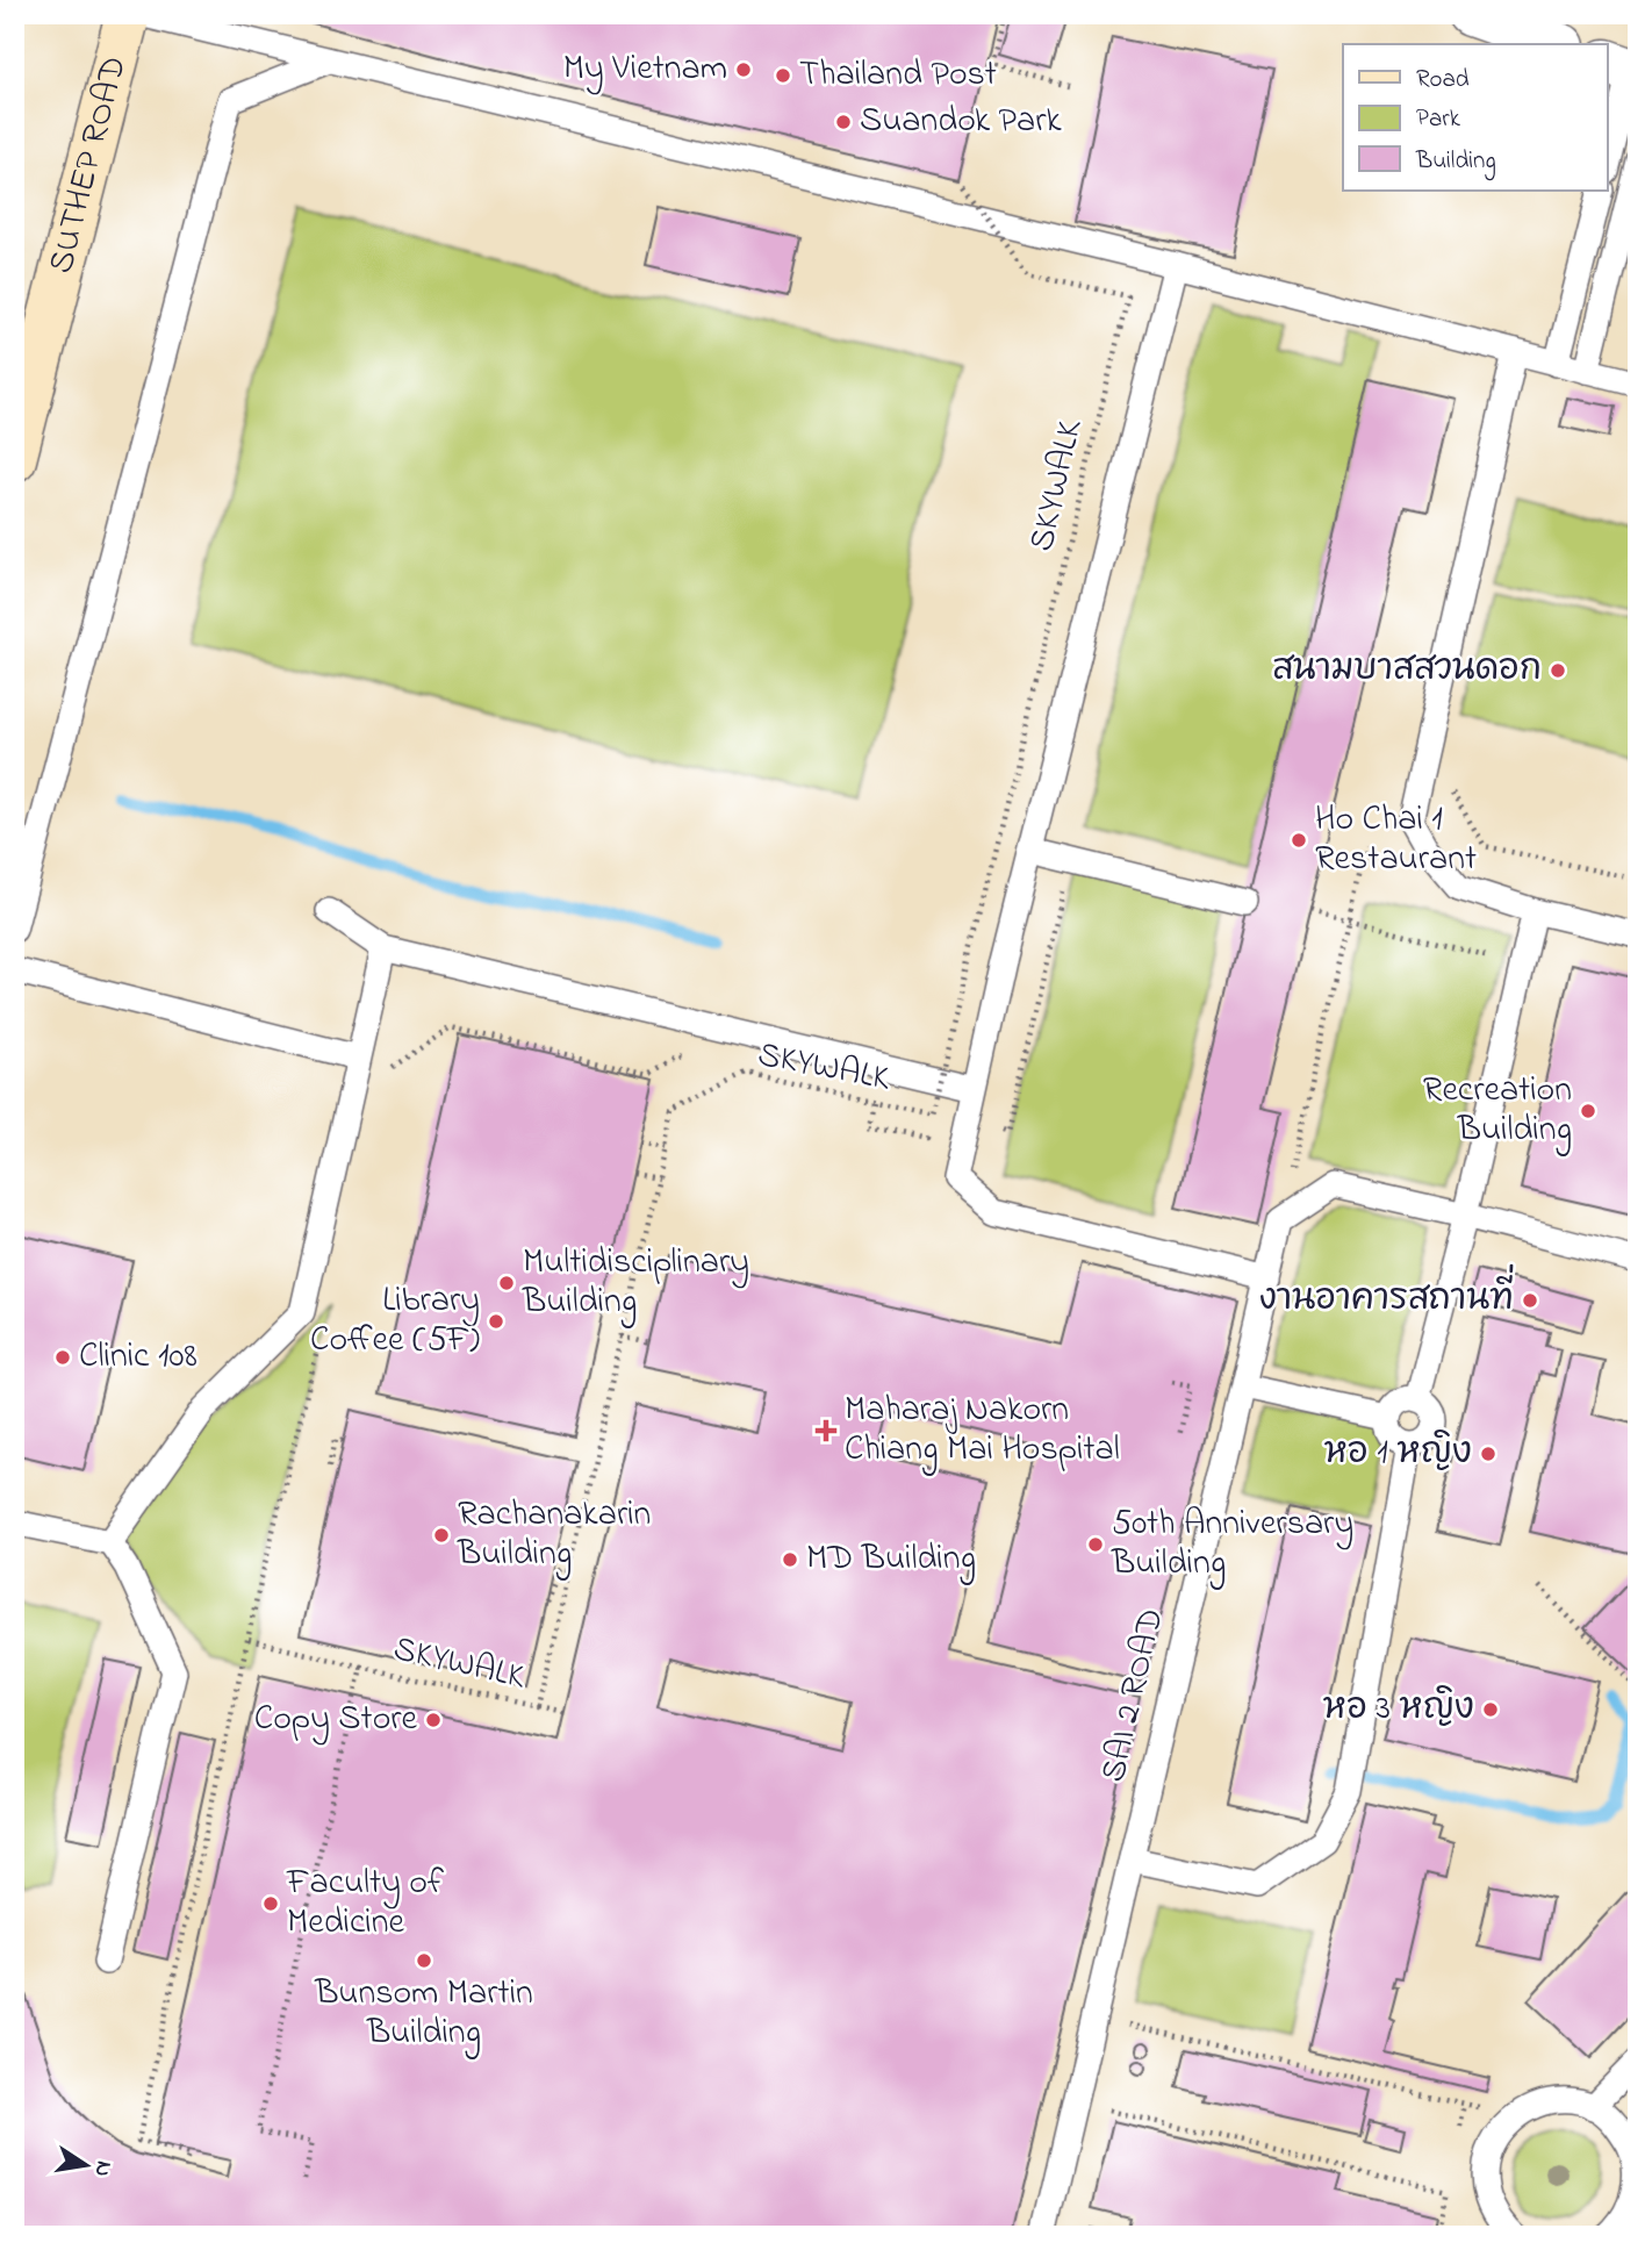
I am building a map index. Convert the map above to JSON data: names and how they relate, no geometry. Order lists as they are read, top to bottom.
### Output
{
  "streets": {
    "main road": ["SUTHEP ROAD"],
    "lane": ["SAI 2 ROAD"],
    "path": ["SKYWALK"]
  },
  "places": {
    "other": [
      "My Vietnam",
      "Thailand Post",
      "Suandok Park",
      "สนามบาสสวนดอก",
      "Ho Chai 1 Restaurant",
      "Recreation Building",
      "Multidisciplinary Building",
      "งานอาคารสถานที่",
      "Library Coffee (5F)",
      "Clinic 108",
      "หอ 1 หญิง",
      "Rachanakarin Building",
      "50th Anniversary Building",
      "MD Building",
      "หอ 3 หญิง",
      "Copy Store",
      "Faculty of Medicine",
      "Bunsom Martin Building"
    ],
    "health": ["Maharaj Nakorn Chiang Mai Hospital"]
  },
  "legend": ["Road", "Park", "Building"],
  "north": "right"
}
